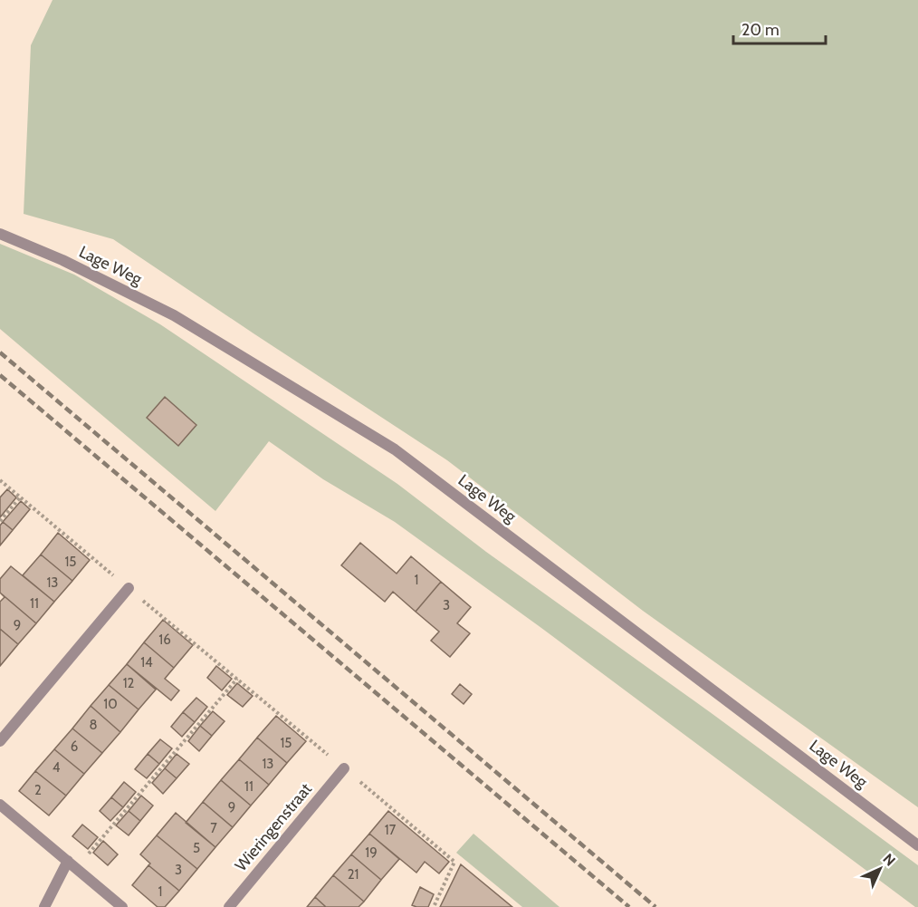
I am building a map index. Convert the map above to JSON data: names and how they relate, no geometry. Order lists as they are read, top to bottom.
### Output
{
  "streets": {
    "street": ["Lage Weg", "Wieringenstraat"]
  },
  "house_numbers": [
    "15",
    "1",
    "13",
    "11",
    "3",
    "9",
    "16",
    "14",
    "12",
    "10",
    "8",
    "15",
    "6",
    "13",
    "4",
    "11",
    "2",
    "9",
    "7",
    "17",
    "5",
    "19",
    "3",
    "21",
    "1"
  ],
  "scale_bar": "20 m",
  "north": "top right"
}
